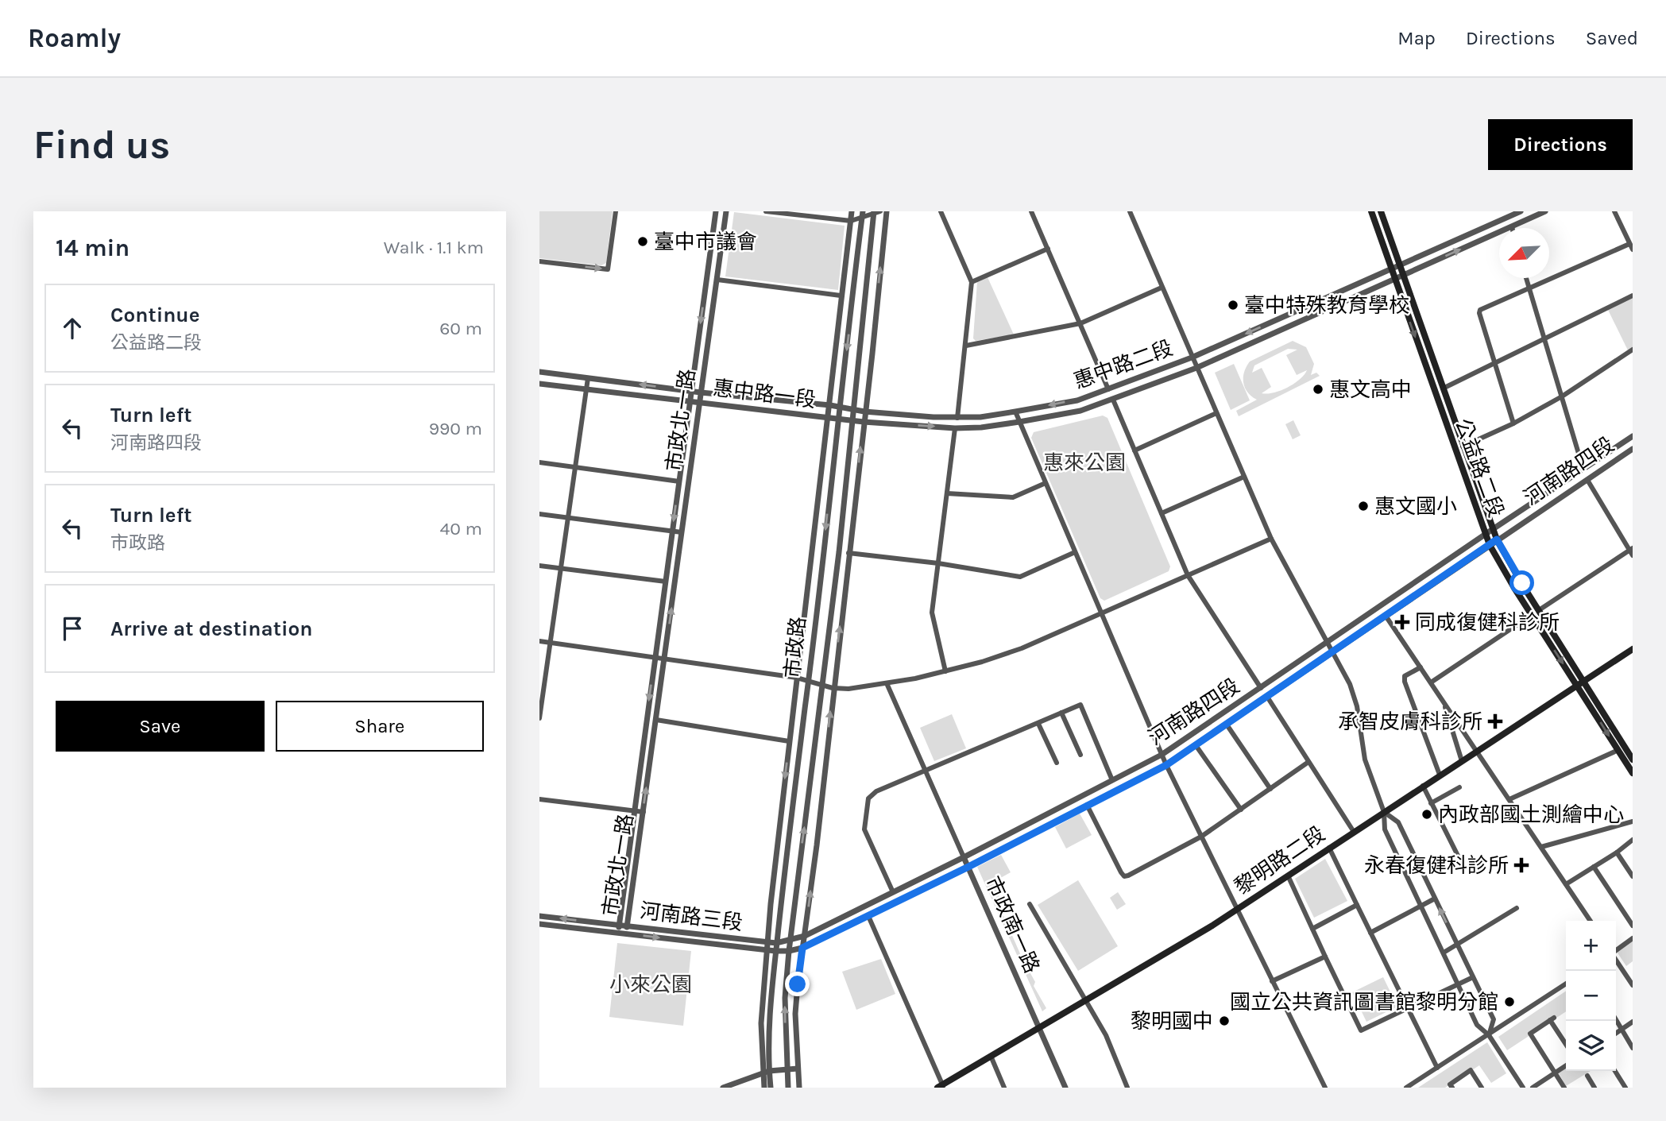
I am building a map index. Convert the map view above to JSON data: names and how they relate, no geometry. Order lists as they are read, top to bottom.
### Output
{
  "streets": {
    "main road": ["公益路二段", "黎明路二段"],
    "street": [
      "惠中路二段",
      "惠中路一段",
      "市政北一路",
      "河南路四段",
      "市政路",
      "河南路三段",
      "市政南一路"
    ]
  },
  "crossings": [
    ["惠中路二段", "惠中路一段"],
    ["惠中路二段", "公益路二段"],
    ["惠中路二段", "市政路"],
    ["惠中路一段", "市政北一路"],
    ["惠中路一段", "市政路"],
    ["市政北一路", "河南路三段"],
    ["公益路二段", "河南路四段"],
    ["公益路二段", "黎明路二段"],
    ["河南路四段", "市政路"],
    ["河南路四段", "河南路三段"],
    ["河南路四段", "市政南一路"],
    ["市政路", "河南路三段"],
    ["黎明路二段", "市政南一路"]
  ],
  "parks": ["惠來公園", "小來公園"],
  "places": {
    "other": [
      "臺中市議會",
      "臺中特殊教育學校",
      "惠文高中",
      "惠文國小",
      "內政部國土測繪中心",
      "國立公共資訊圖書館黎明分館",
      "黎明國中"
    ],
    "health": ["同成復健科診所", "承智皮膚科診所", "永春復健科診所"]
  },
  "north": "bottom left",
  "page": {
    "header": "Roamly",
    "nav": ["Map", "Directions", "Saved"],
    "buttons": [
      "Directions",
      ["Save", "Share"]
    ],
    "title": "Find us",
    "heading": ["14 min", "Walk · 1.1 km"],
    "list": [
      ["Continue", "公益路二段", "60 m"],
      ["Turn left", "河南路四段", "990 m"],
      ["Turn left", "市政路", "40 m"],
      "Arrive at destination"
    ],
    "map_buttons": ["+", "−"]
  }
}
